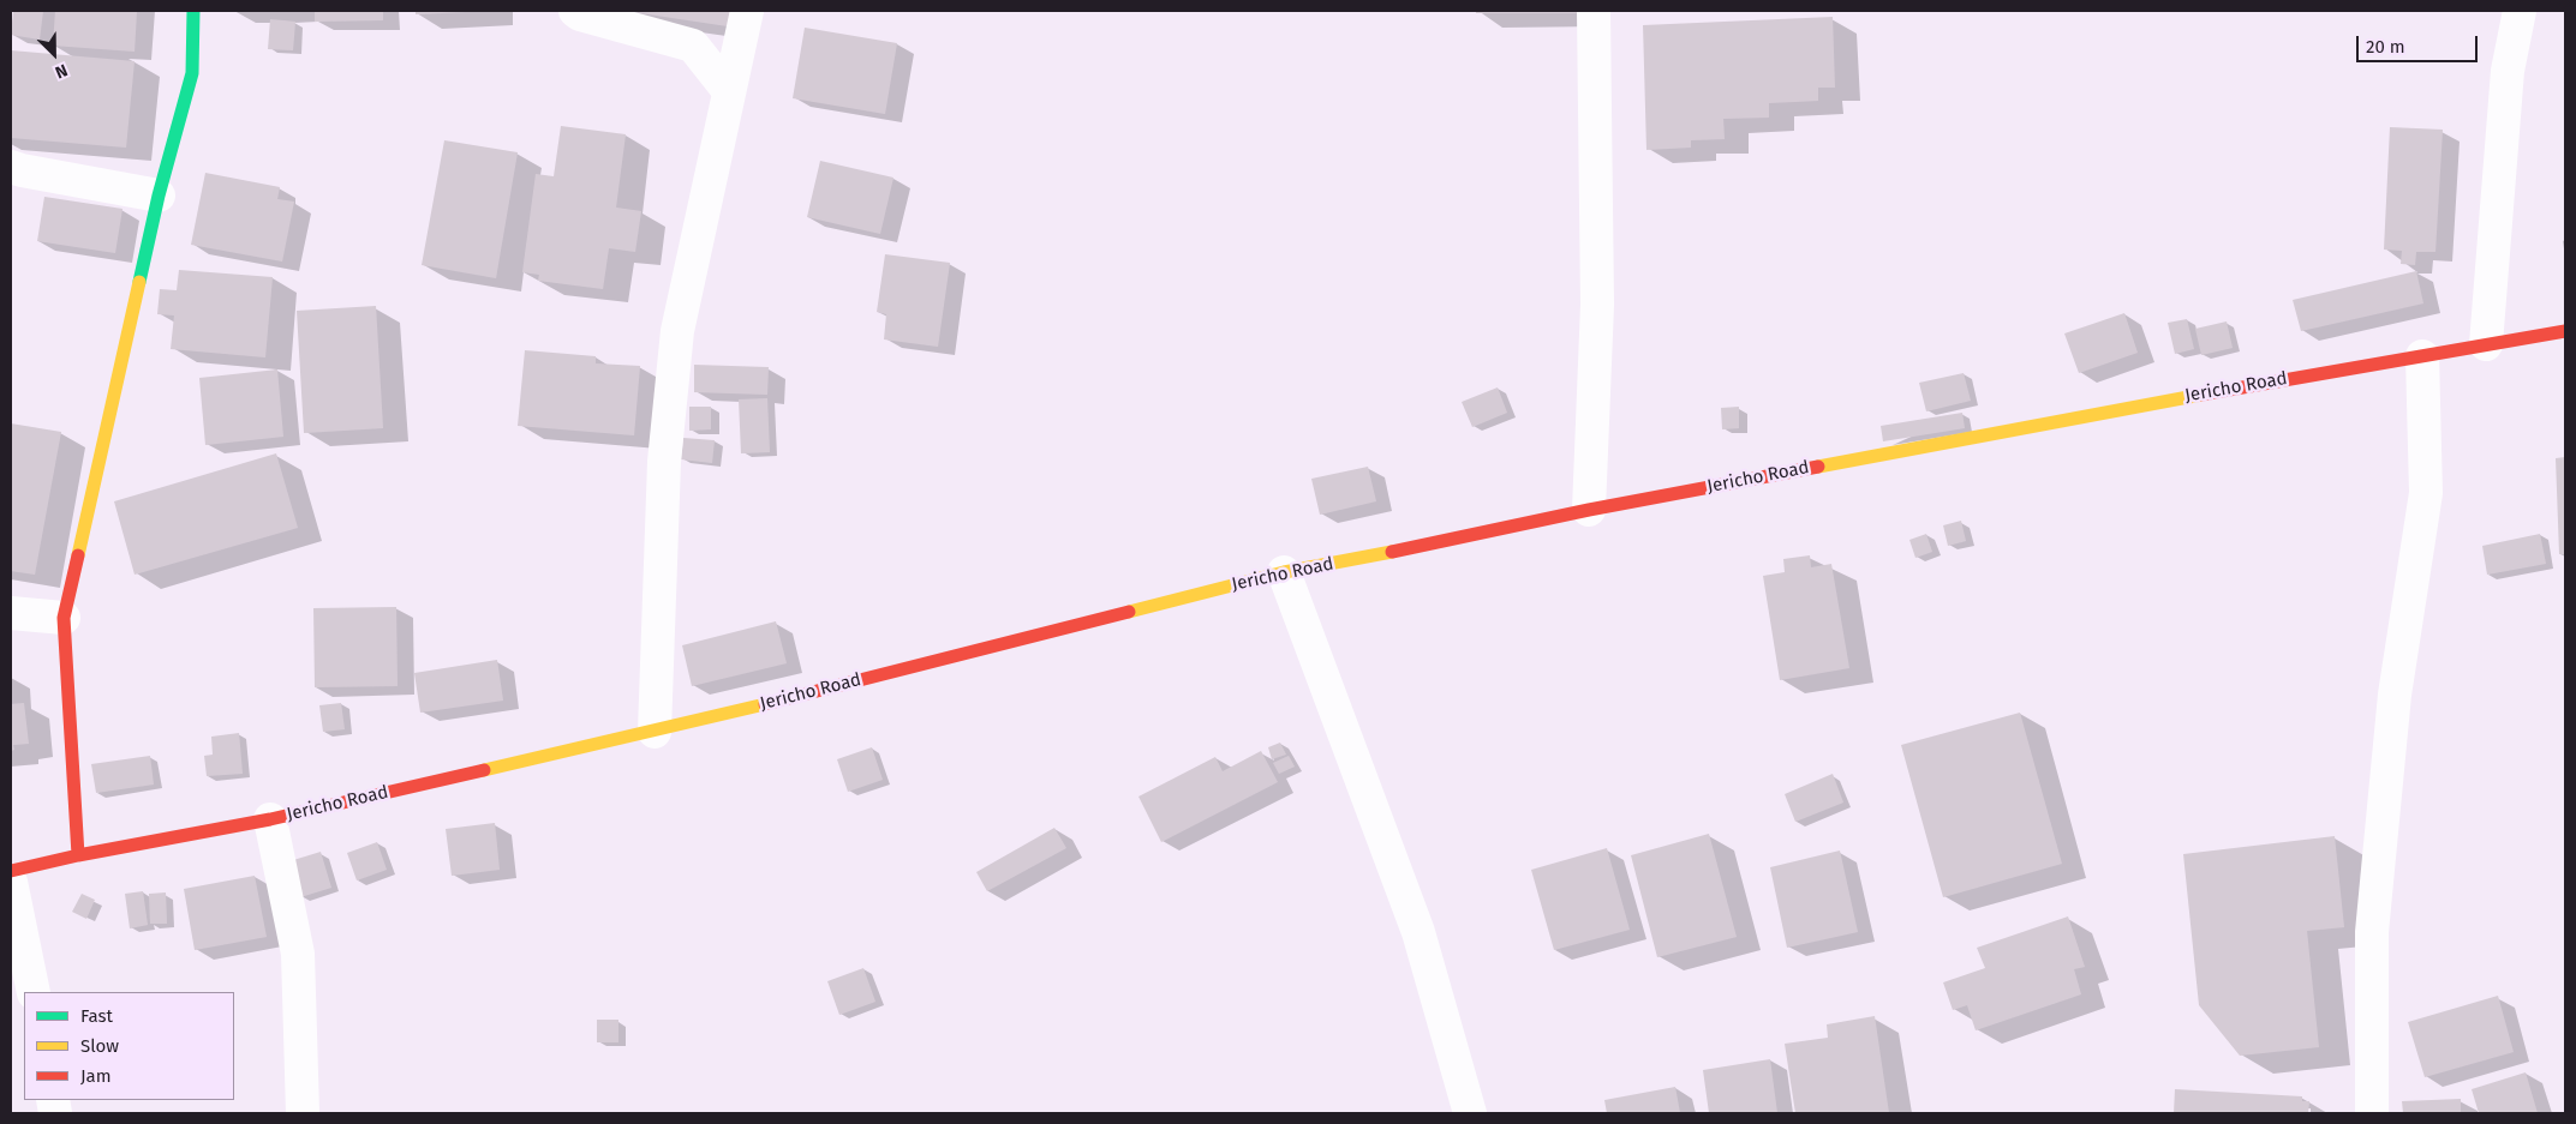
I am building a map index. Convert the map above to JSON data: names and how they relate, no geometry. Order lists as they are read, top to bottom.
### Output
{
  "streets": {
    "street": ["Jericho Road"]
  },
  "legend": ["Fast", "Slow", "Jam"],
  "scale_bar": "20 m",
  "north": "bottom right"
}
